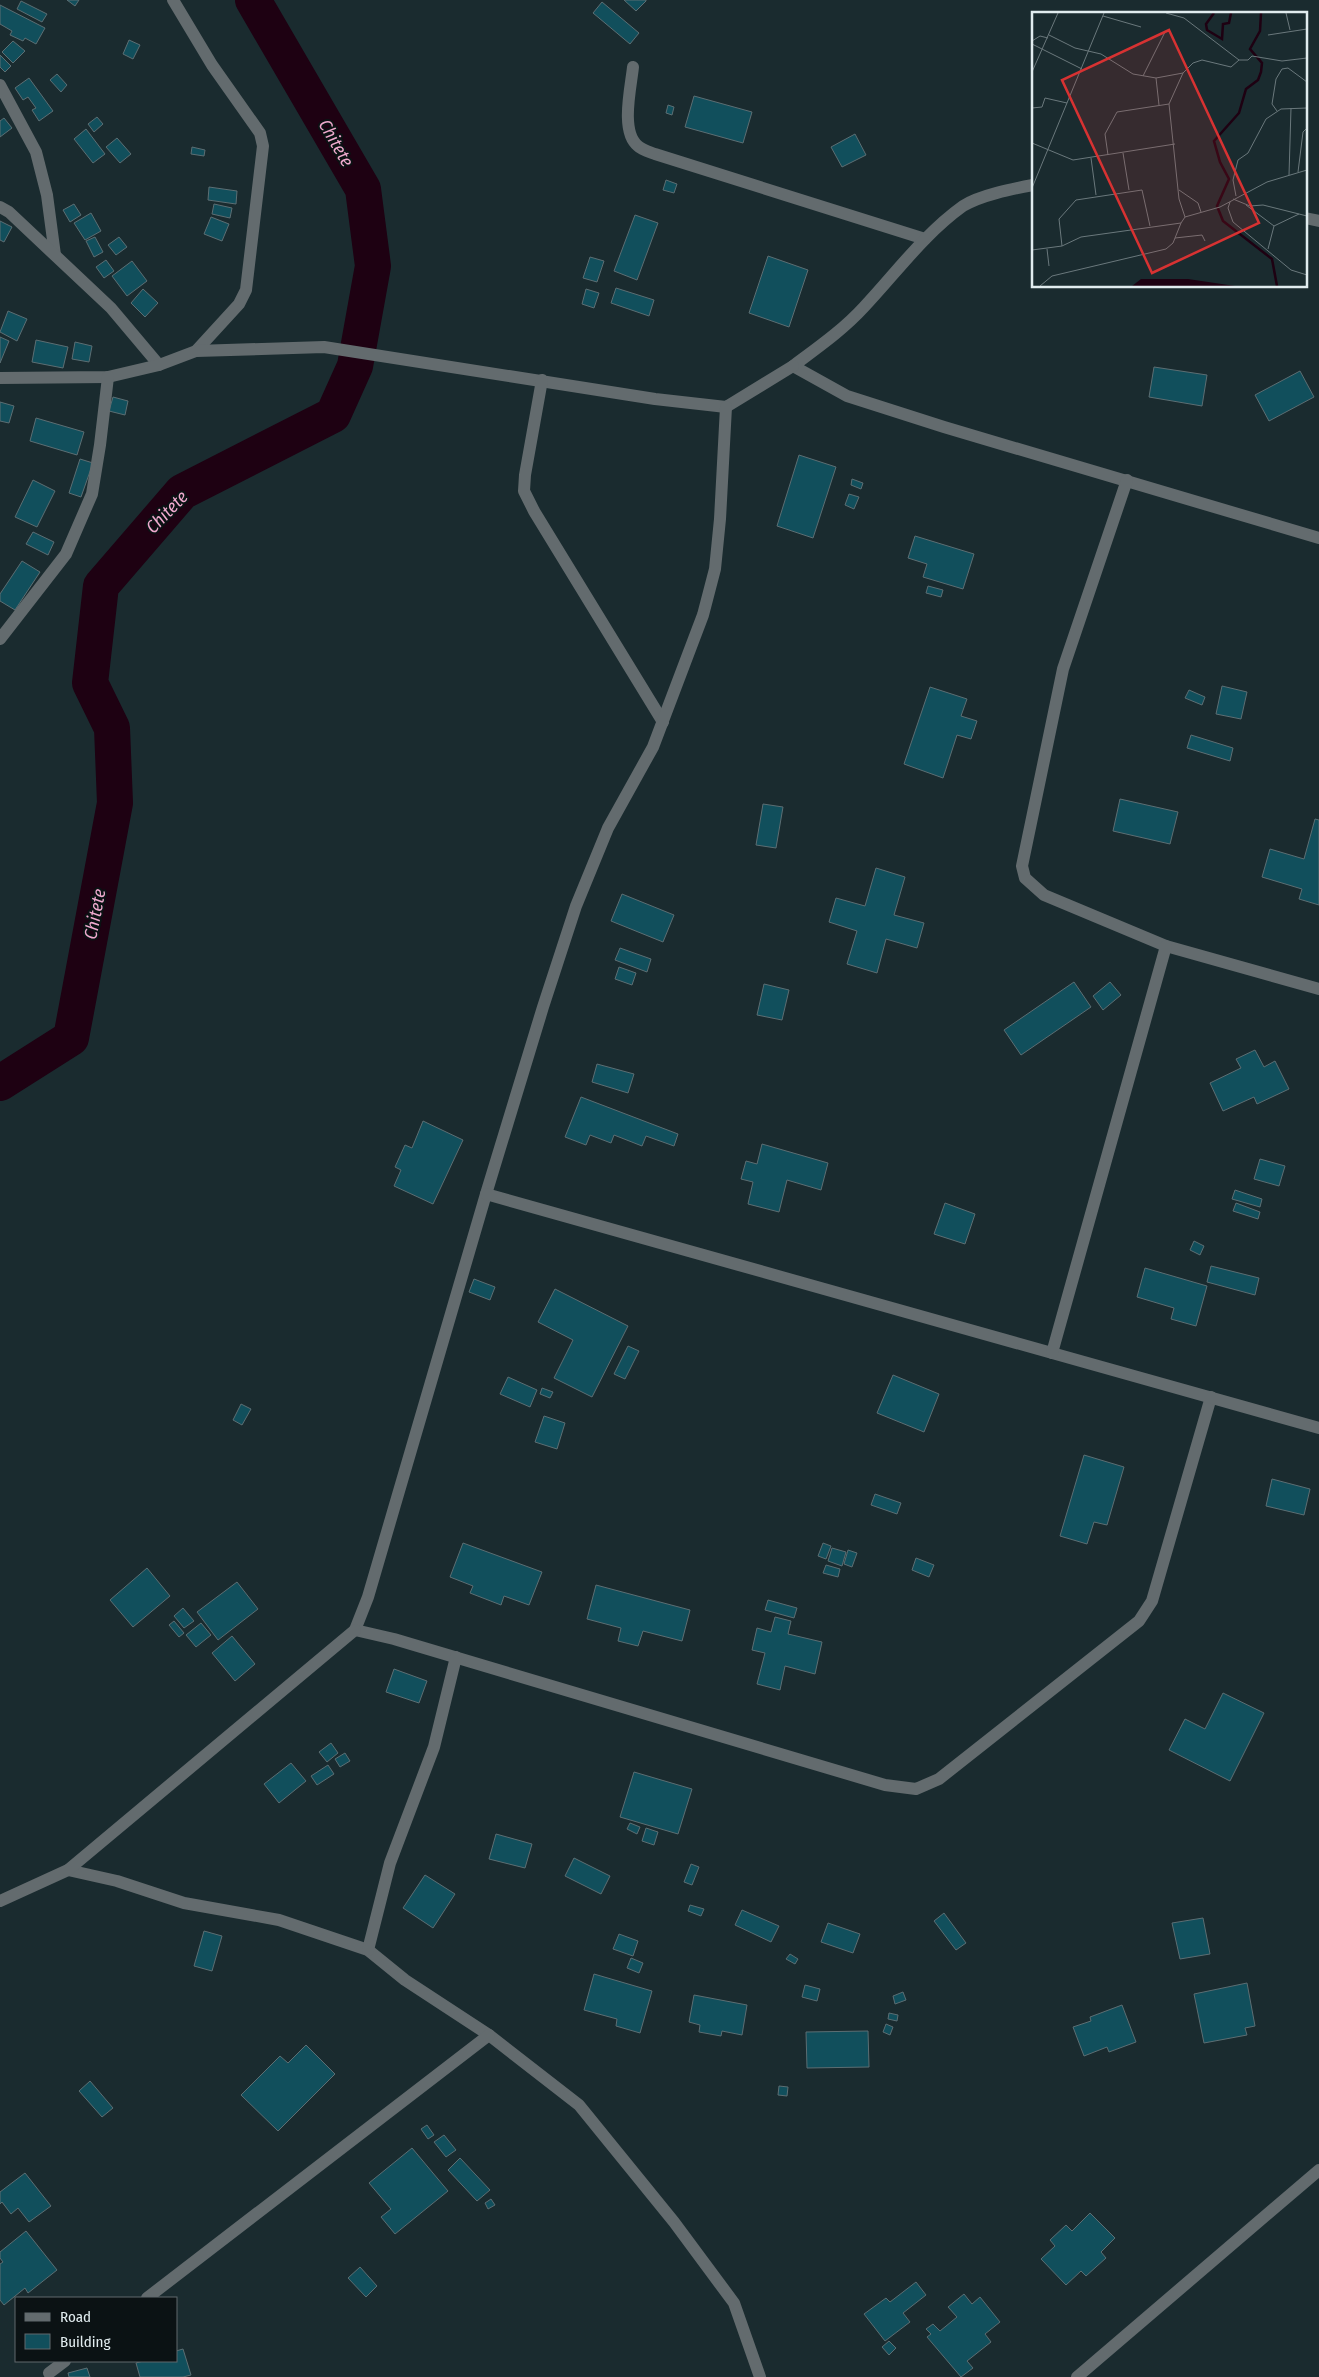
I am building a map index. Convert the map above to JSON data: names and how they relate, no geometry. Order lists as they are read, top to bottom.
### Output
{
  "water": ["Chitete"],
  "legend": ["Road", "Building"]
}
